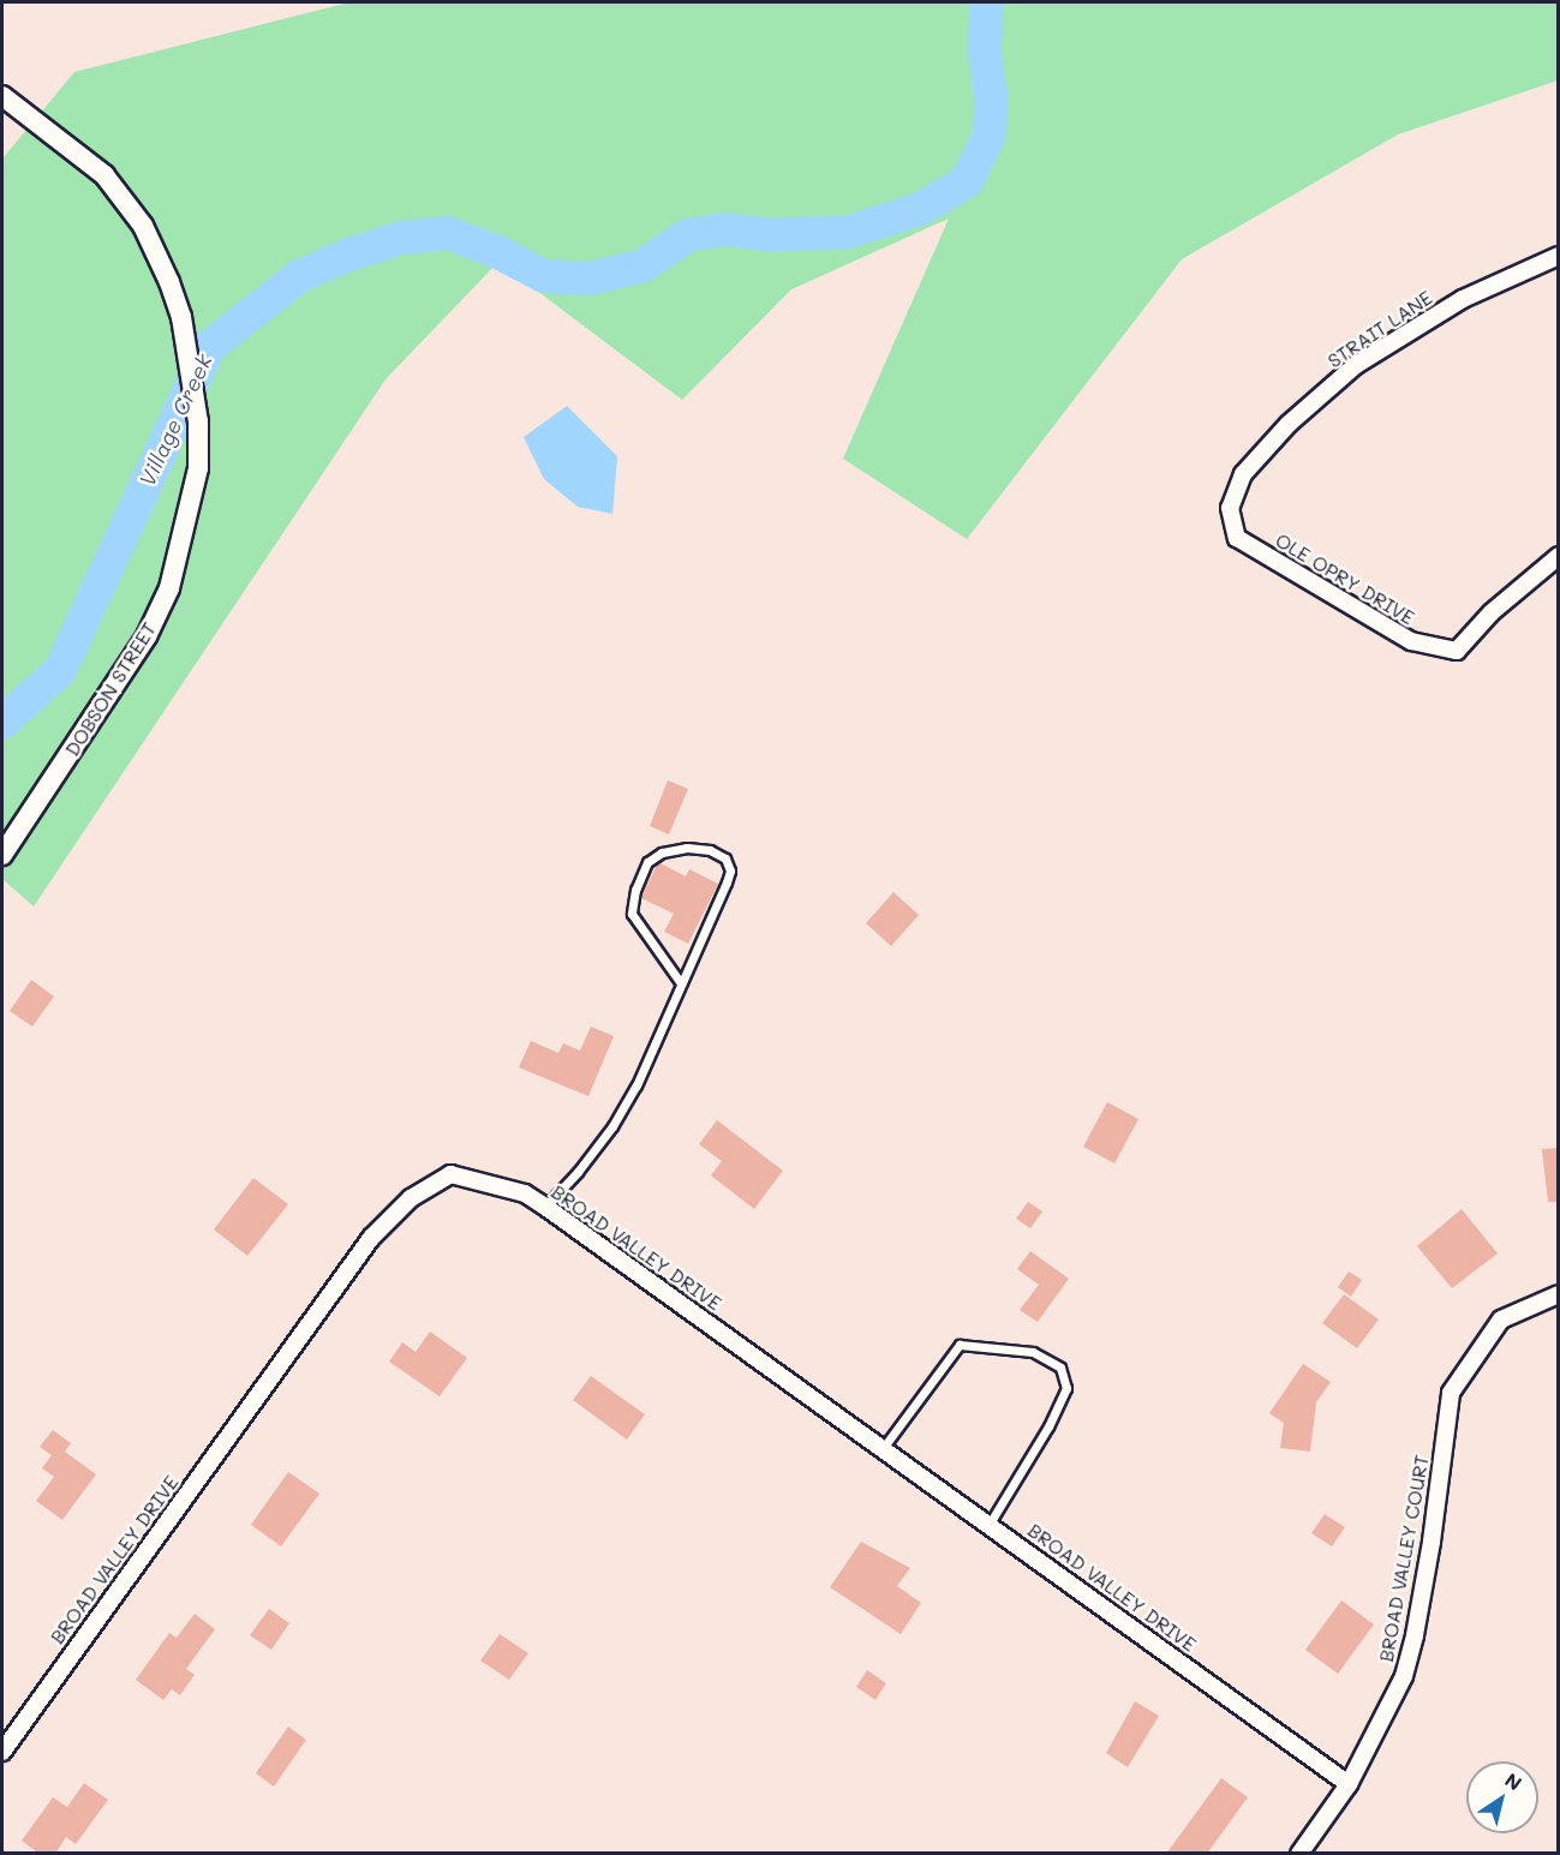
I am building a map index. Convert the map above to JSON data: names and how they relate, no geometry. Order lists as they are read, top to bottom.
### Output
{
  "streets": {
    "street": [
      "STRAIT LANE",
      "OLE OPRY DRIVE",
      "DOBSON STREET",
      "BROAD VALLEY DRIVE",
      "BROAD VALLEY COURT"
    ]
  },
  "crossings": [
    ["STRAIT LANE", "OLE OPRY DRIVE"],
    ["BROAD VALLEY DRIVE", "BROAD VALLEY COURT"]
  ],
  "water": ["Village Creek"],
  "north": "top right"
}
